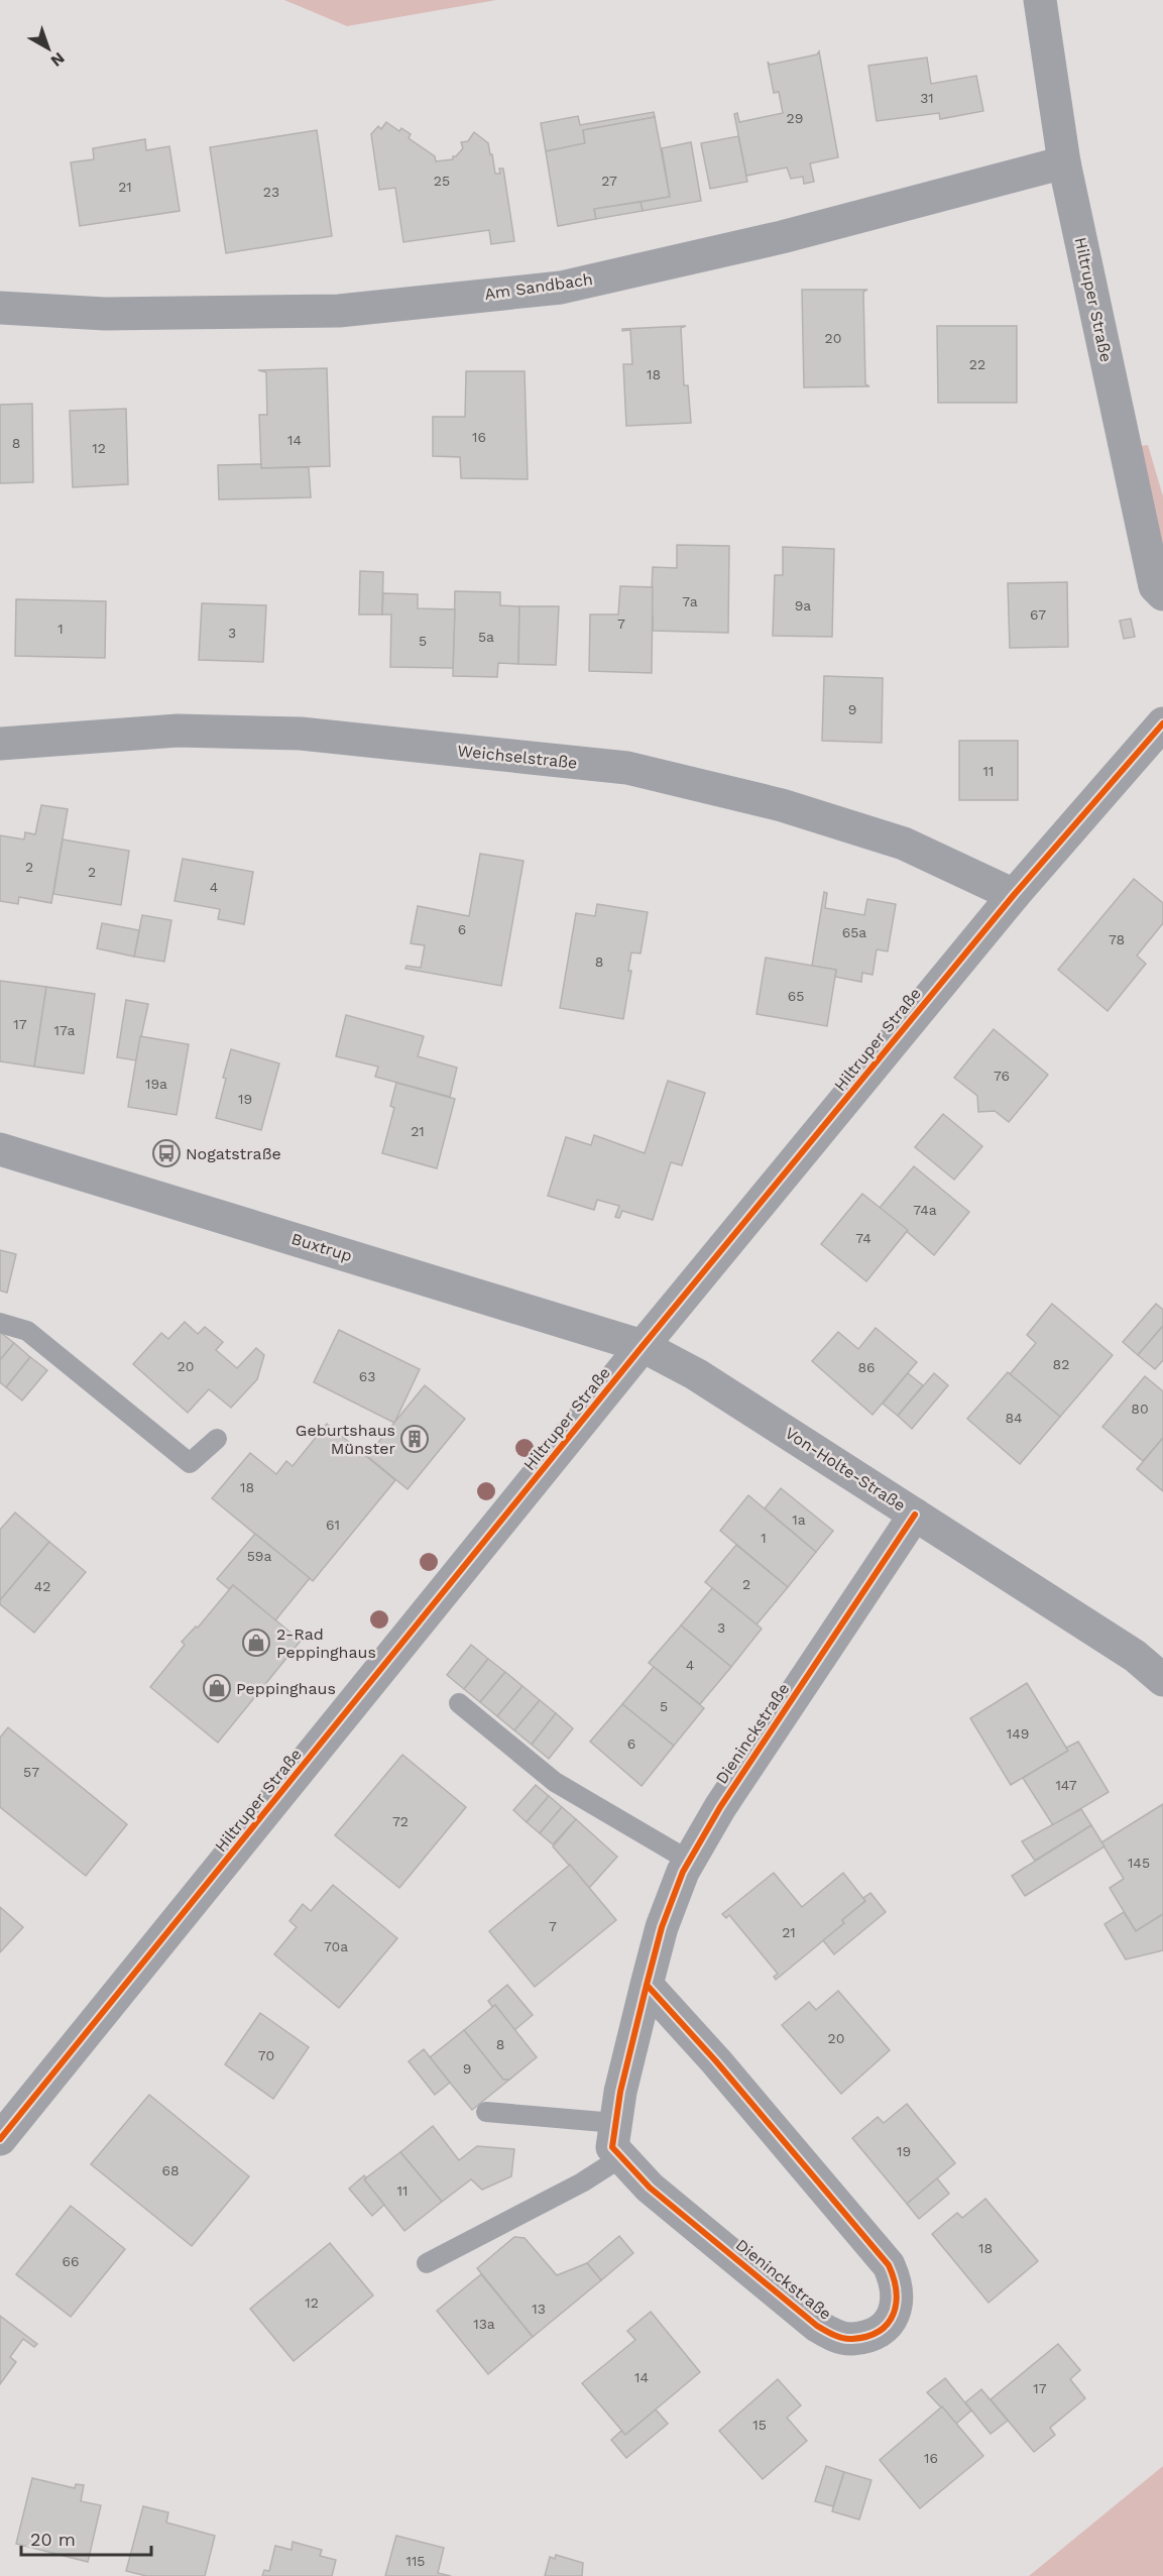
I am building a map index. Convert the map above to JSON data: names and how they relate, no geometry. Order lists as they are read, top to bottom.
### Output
{
  "streets": {
    "street": [
      "Am Sandbach",
      "Hiltruper Straße",
      "Weichselstraße",
      "Buxtrup",
      "Von-Holte-Straße",
      "Dieninckstraße"
    ]
  },
  "crossings": [
    ["Am Sandbach", "Hiltruper Straße"],
    ["Hiltruper Straße", "Weichselstraße"],
    ["Hiltruper Straße", "Buxtrup"],
    ["Hiltruper Straße", "Von-Holte-Straße"],
    ["Buxtrup", "Von-Holte-Straße"],
    ["Von-Holte-Straße", "Dieninckstraße"]
  ],
  "places": {
    "bus stop": ["Nogatstraße"],
    "building": ["Geburtshaus Münster"],
    "shop": ["2-Rad Peppinghaus", "Peppinghaus"]
  },
  "house_numbers": [
    "31",
    "29",
    "25",
    "27",
    "21",
    "23",
    "20",
    "22",
    "18",
    "16",
    "14",
    "8",
    "12",
    "7a",
    "9a",
    "67",
    "7",
    "1",
    "3",
    "5a",
    "5",
    "9",
    "11",
    "2",
    "2",
    "4",
    "6",
    "65a",
    "78",
    "8",
    "65",
    "17",
    "17a",
    "76",
    "19a",
    "19",
    "21",
    "74a",
    "74",
    "82",
    "20",
    "86",
    "63",
    "80",
    "84",
    "18",
    "1a",
    "61",
    "1",
    "59a",
    "2",
    "42",
    "3",
    "4",
    "5",
    "149",
    "6",
    "57",
    "147",
    "72",
    "145",
    "7",
    "21",
    "70a",
    "20",
    "8",
    "70",
    "9",
    "19",
    "68",
    "11",
    "18",
    "66",
    "12",
    "13",
    "13a",
    "14",
    "17",
    "15",
    "16",
    "115"
  ],
  "scale_bar": "20 m",
  "north": "bottom right"
}
